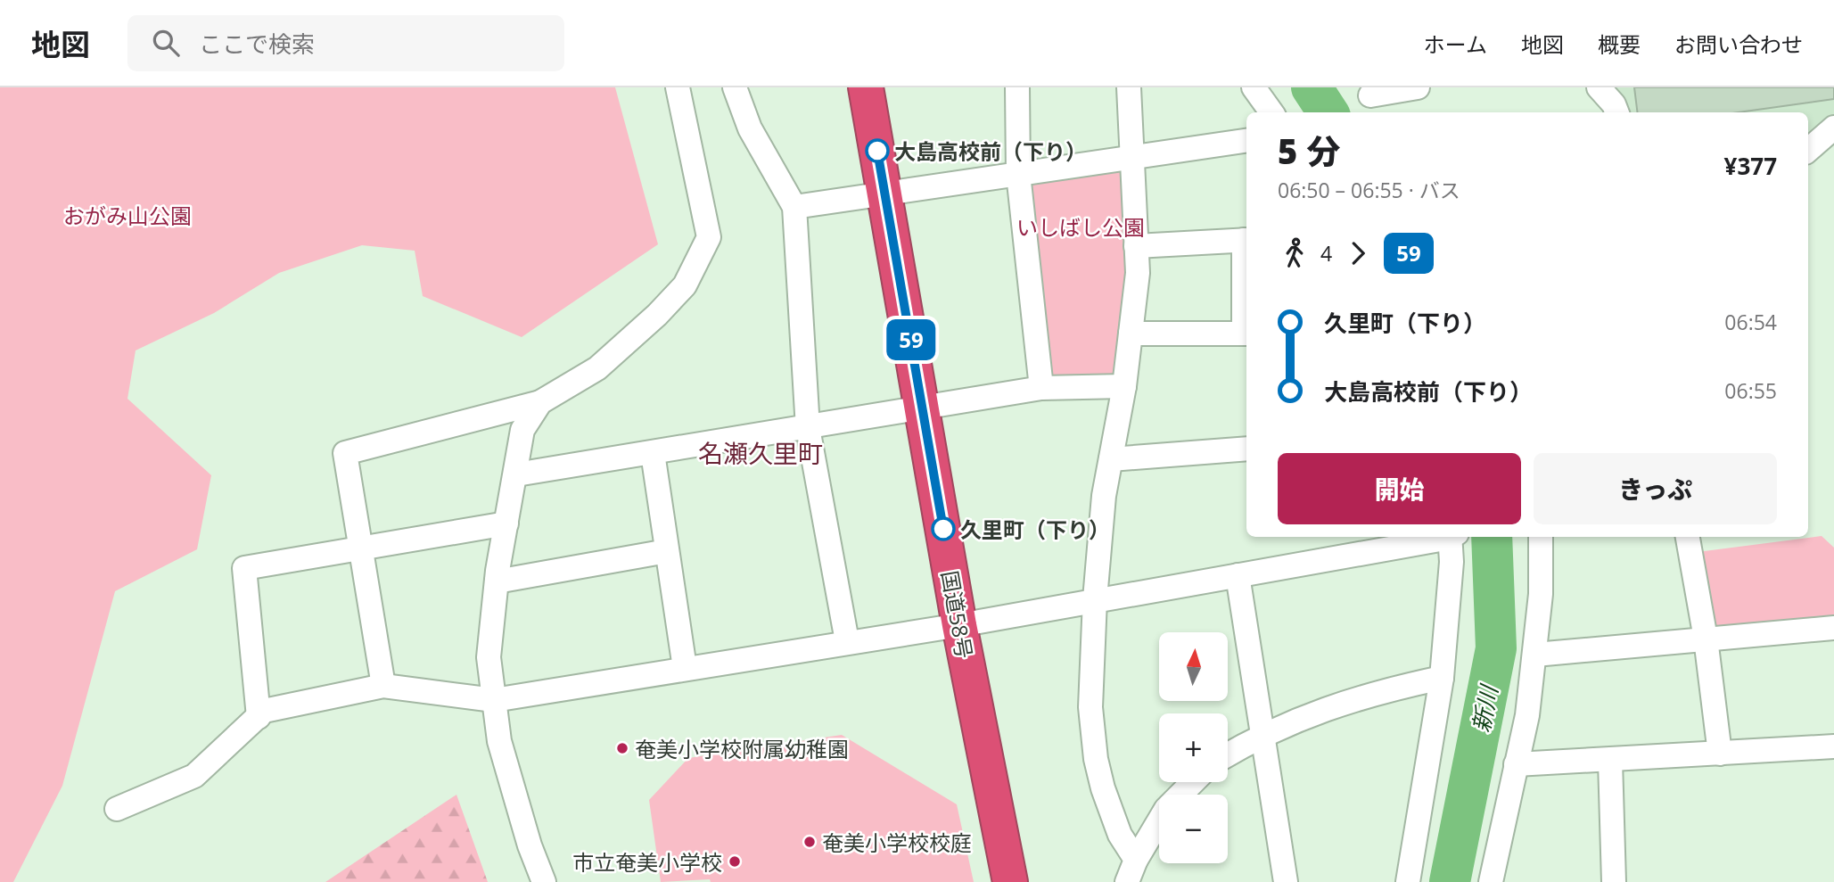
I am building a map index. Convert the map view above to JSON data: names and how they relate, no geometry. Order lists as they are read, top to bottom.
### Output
{
  "streets": {
    "highway": ["国道58号"]
  },
  "districts": ["名瀬久里町"],
  "water": ["新川"],
  "parks": ["おがみ山公園", "いしばし公園"],
  "places": [
    "大島高校前（下り）",
    "久里町（下り）",
    "奄美小学校附属幼稚園",
    "奄美小学校校庭",
    "市立奄美小学校"
  ],
  "lines": ["bus line 59"],
  "north": "top",
  "page": {
    "header": "地図",
    "search": "ここで検索",
    "nav": [
      "ホーム",
      "地図",
      "概要",
      "お問い合わせ"
    ],
    "on_map": "59",
    "heading": ["5 分", "06:50 – 06:55 · バス", "¥377"],
    "legs": ["4", "59"],
    "list": [
      {
        "name": "久里町（下り）",
        "value": "06:54"
      },
      {
        "name": "大島高校前（下り）",
        "value": "06:55"
      }
    ],
    "buttons": ["開始", "きっぷ"],
    "map_buttons": ["+", "−"]
  }
}
